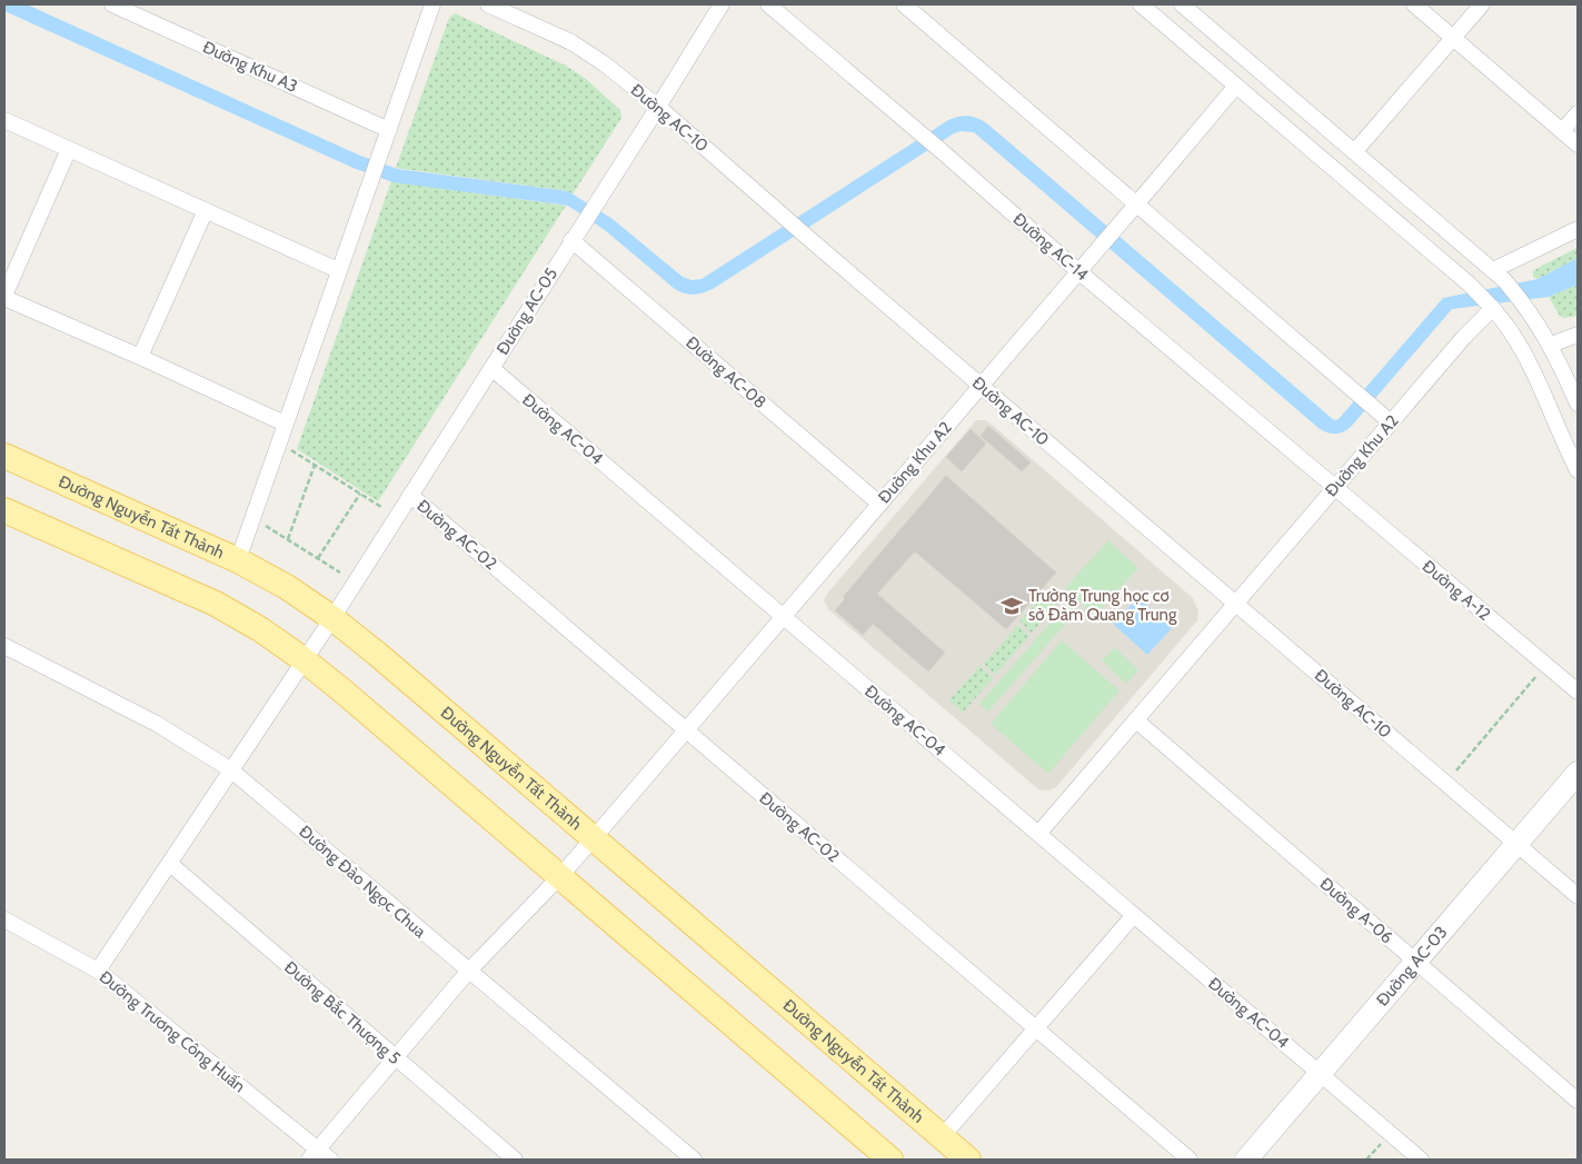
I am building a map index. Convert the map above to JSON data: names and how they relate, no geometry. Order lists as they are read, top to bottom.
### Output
{
  "streets": {
    "main road": ["Đường Nguyễn Tất Thành"],
    "street": [
      "Đường Khu A3",
      "Đường AC-10",
      "Đường AC-14",
      "Đường AC-05",
      "Đường AC-08",
      "Đường AC-04",
      "Đường Khu A2",
      "Đường AC-02",
      "Đường A-12",
      "Đường Đào Ngọc Chua",
      "Đường A-06",
      "Đường AC-03",
      "Đường Bắc Thượng 5",
      "Đường Trương Công Huấn"
    ]
  },
  "crossings": [
    ["Đường AC-10", "Đường AC-05"],
    ["Đường AC-10", "Đường Khu A2"],
    ["Đường AC-10", "Đường AC-03"],
    ["Đường AC-14", "Đường Khu A2"],
    ["Đường AC-14", "Đường A-12"],
    ["Đường AC-05", "Đường AC-08"],
    ["Đường AC-05", "Đường AC-04"],
    ["Đường AC-05", "Đường Nguyễn Tất Thành"],
    ["Đường AC-05", "Đường AC-02"],
    ["Đường AC-05", "Đường Đào Ngọc Chua"],
    ["Đường AC-05", "Đường Bắc Thượng 5"],
    ["Đường AC-05", "Đường Trương Công Huấn"],
    ["Đường AC-08", "Đường Khu A2"],
    ["Đường AC-04", "Đường Khu A2"],
    ["Đường AC-04", "Đường AC-03"],
    ["Đường Khu A2", "Đường Nguyễn Tất Thành"],
    ["Đường Khu A2", "Đường AC-02"],
    ["Đường Khu A2", "Đường A-12"],
    ["Đường Khu A2", "Đường Đào Ngọc Chua"],
    ["Đường Khu A2", "Đường A-06"],
    ["Đường Khu A2", "Đường Bắc Thượng 5"],
    ["Đường Khu A2", "Đường Trương Công Huấn"],
    ["Đường A-06", "Đường AC-03"]
  ],
  "places": {
    "school or university": ["Trường Trung học cơ sở Đàm Quang Trung"]
  }
}
